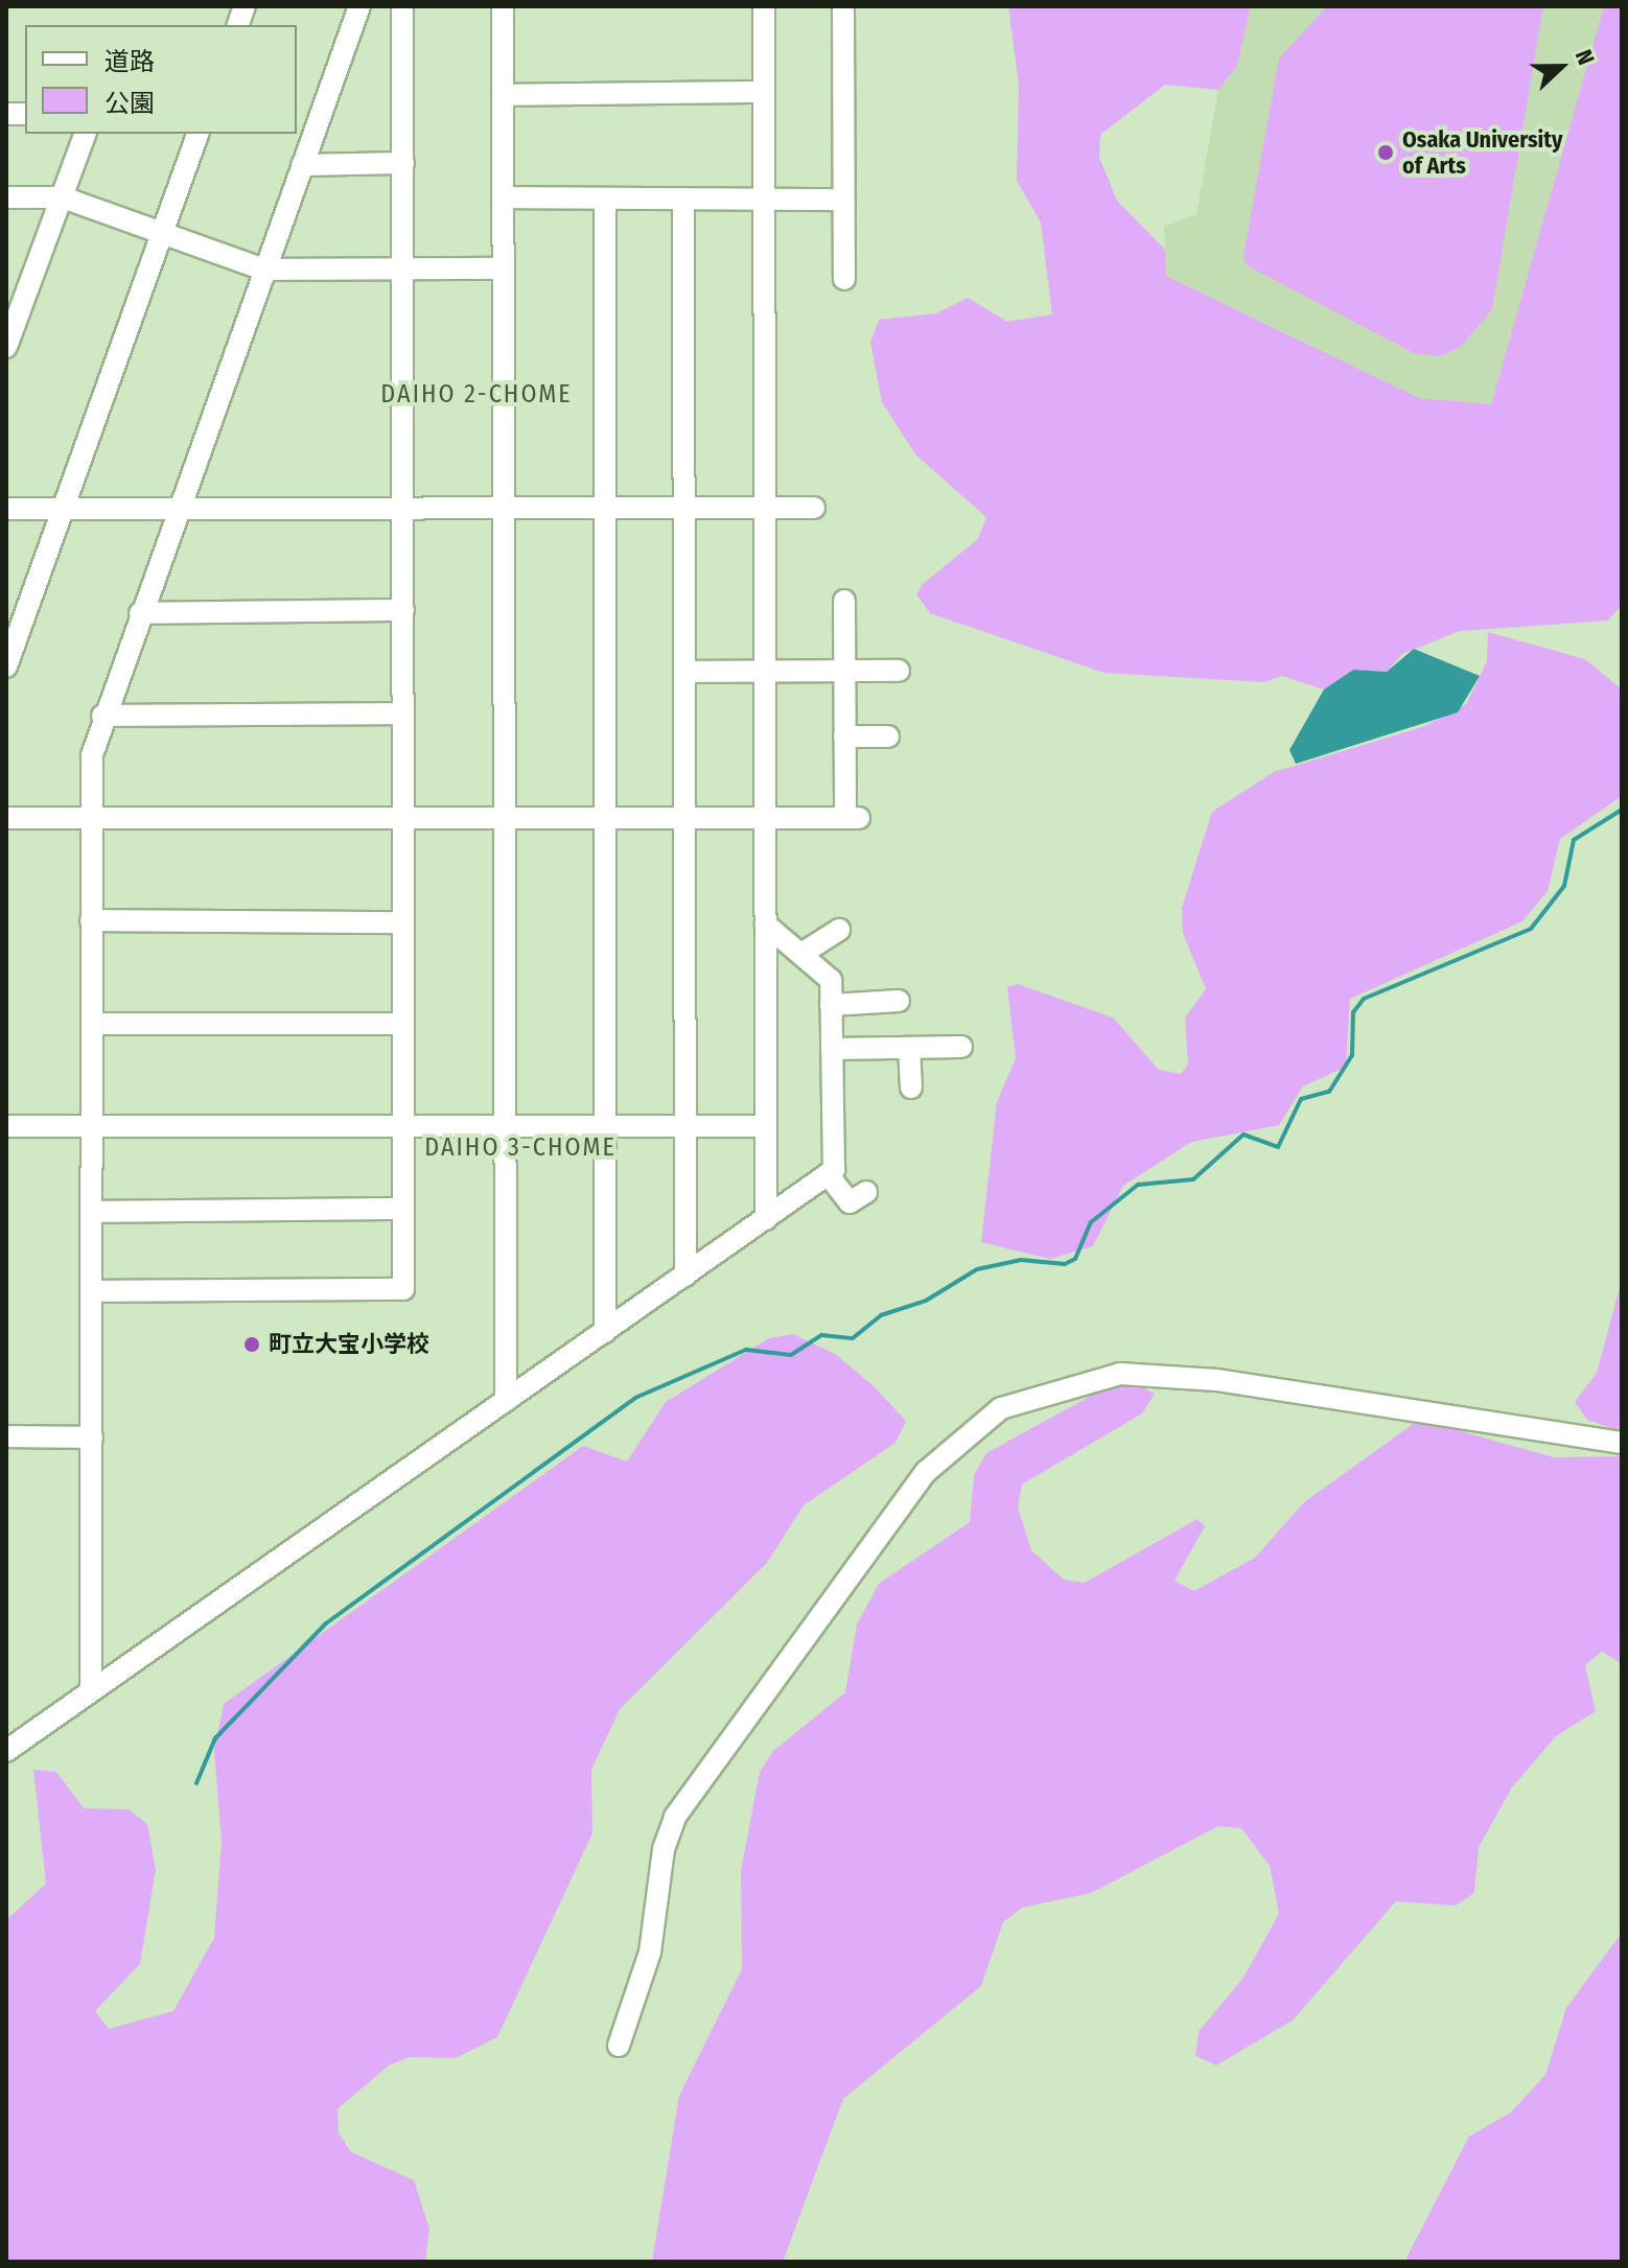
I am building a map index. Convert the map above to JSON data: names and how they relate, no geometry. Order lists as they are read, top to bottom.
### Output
{
  "districts": ["DAIHO 2-CHOME", "DAIHO 3-CHOME"],
  "places": ["Osaka University of Arts", "町立大宝小学校"],
  "legend": ["道路", "公園"],
  "north": "right"
}
